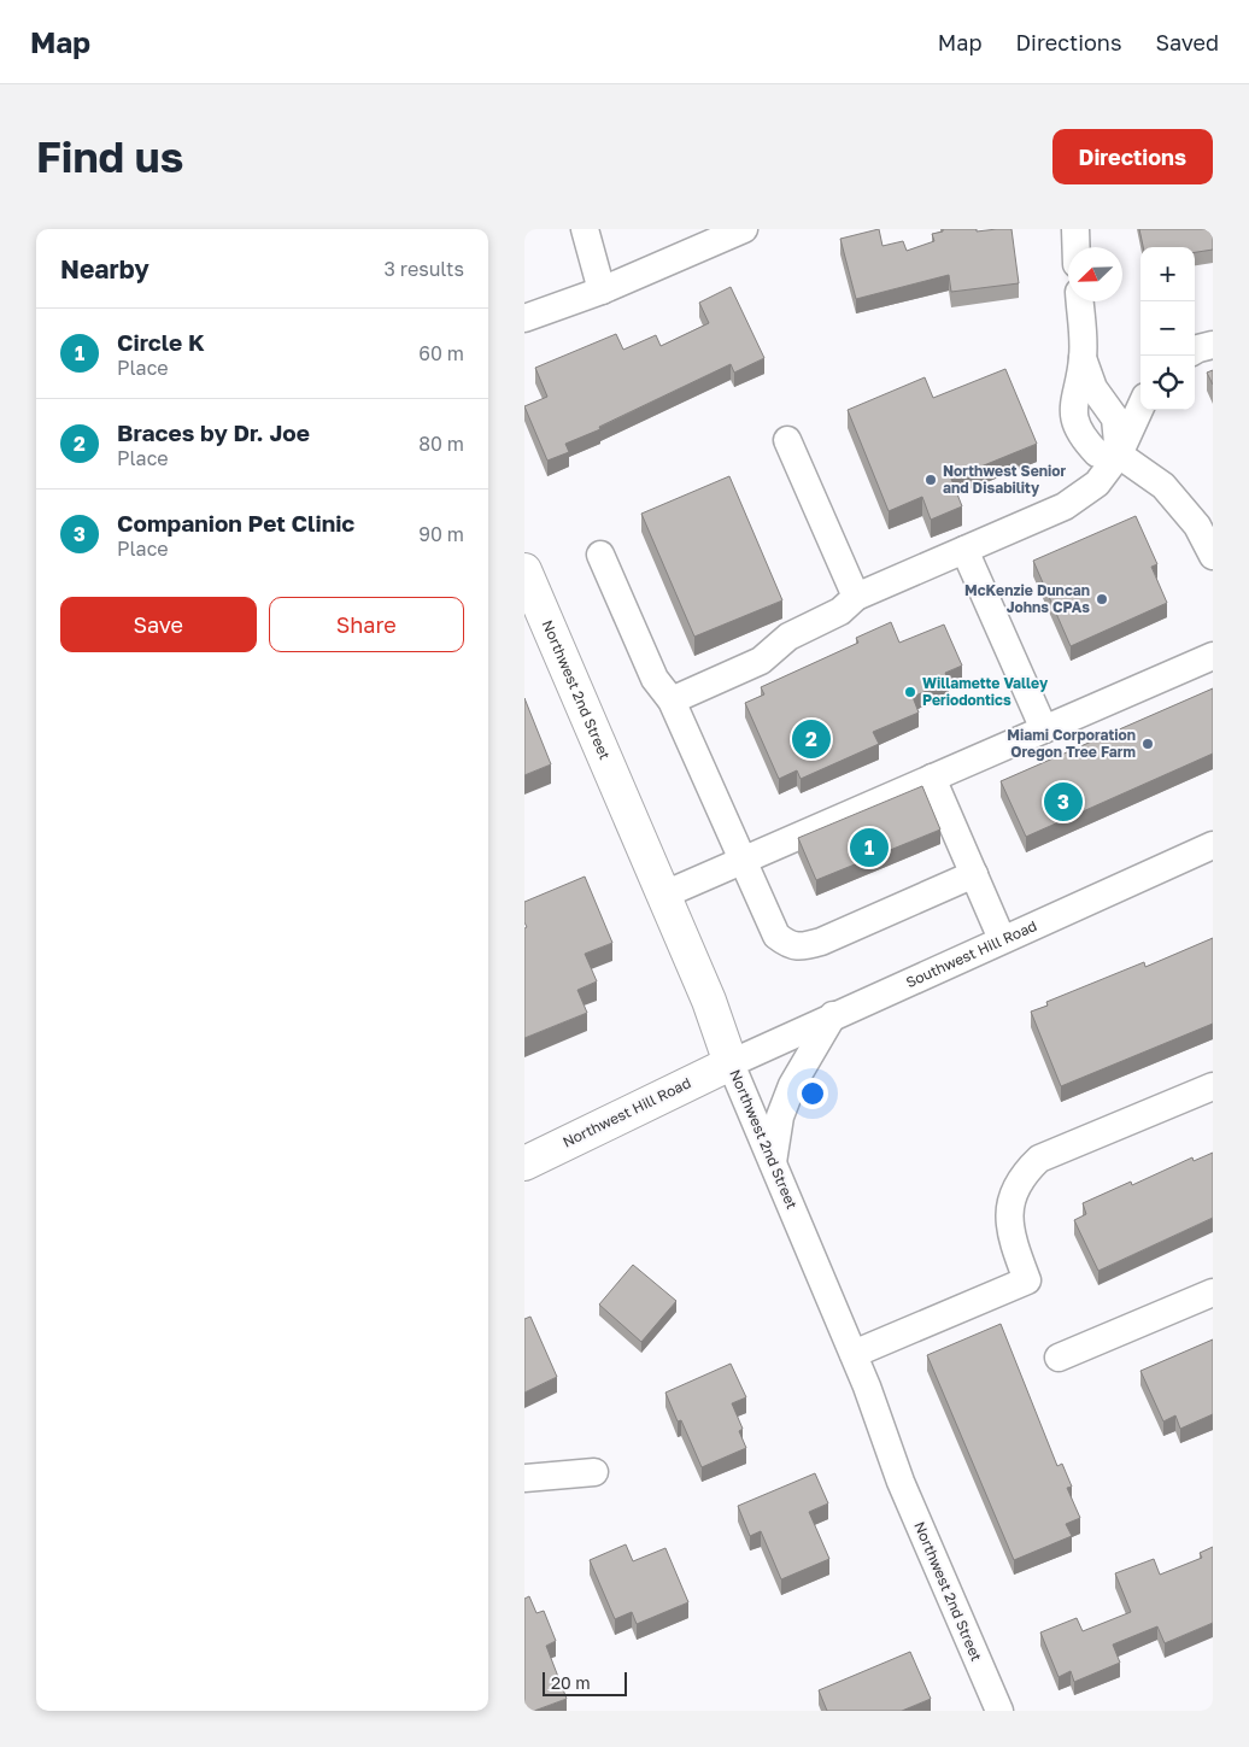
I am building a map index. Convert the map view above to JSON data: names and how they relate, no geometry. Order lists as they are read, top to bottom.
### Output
{
  "streets": {
    "main road": ["Northwest 2nd Street", "Northwest Hill Road"],
    "street": ["Southwest Hill Road"]
  },
  "crossings": [
    ["Northwest 2nd Street", "Southwest Hill Road"],
    ["Northwest 2nd Street", "Northwest Hill Road"],
    ["Southwest Hill Road", "Northwest Hill Road"]
  ],
  "places": [
    "Northwest Senior and Disability",
    "McKenzie Duncan Johns CPAs",
    "Willamette Valley Periodontics",
    "Miami Corporation Oregon Tree Farm"
  ],
  "scale_bar": "20 m",
  "north": "bottom left",
  "page": {
    "header": "Map",
    "nav": ["Map", "Directions", "Saved"],
    "buttons": [
      "Directions",
      ["Save", "Share"]
    ],
    "title": "Find us",
    "heading": ["Nearby", "3 results"],
    "map_buttons": ["+", "−"],
    "list": [
      {
        "mark": "1",
        "name": "Circle K",
        "note": "Place",
        "value": "60 m"
      },
      {
        "mark": "2",
        "name": "Braces by Dr. Joe",
        "note": "Place",
        "value": "80 m"
      },
      {
        "mark": "3",
        "name": "Companion Pet Clinic",
        "note": "Place",
        "value": "90 m"
      }
    ],
    "pins": ["2", "3", "1"],
    "scale": "20 m"
  }
}
